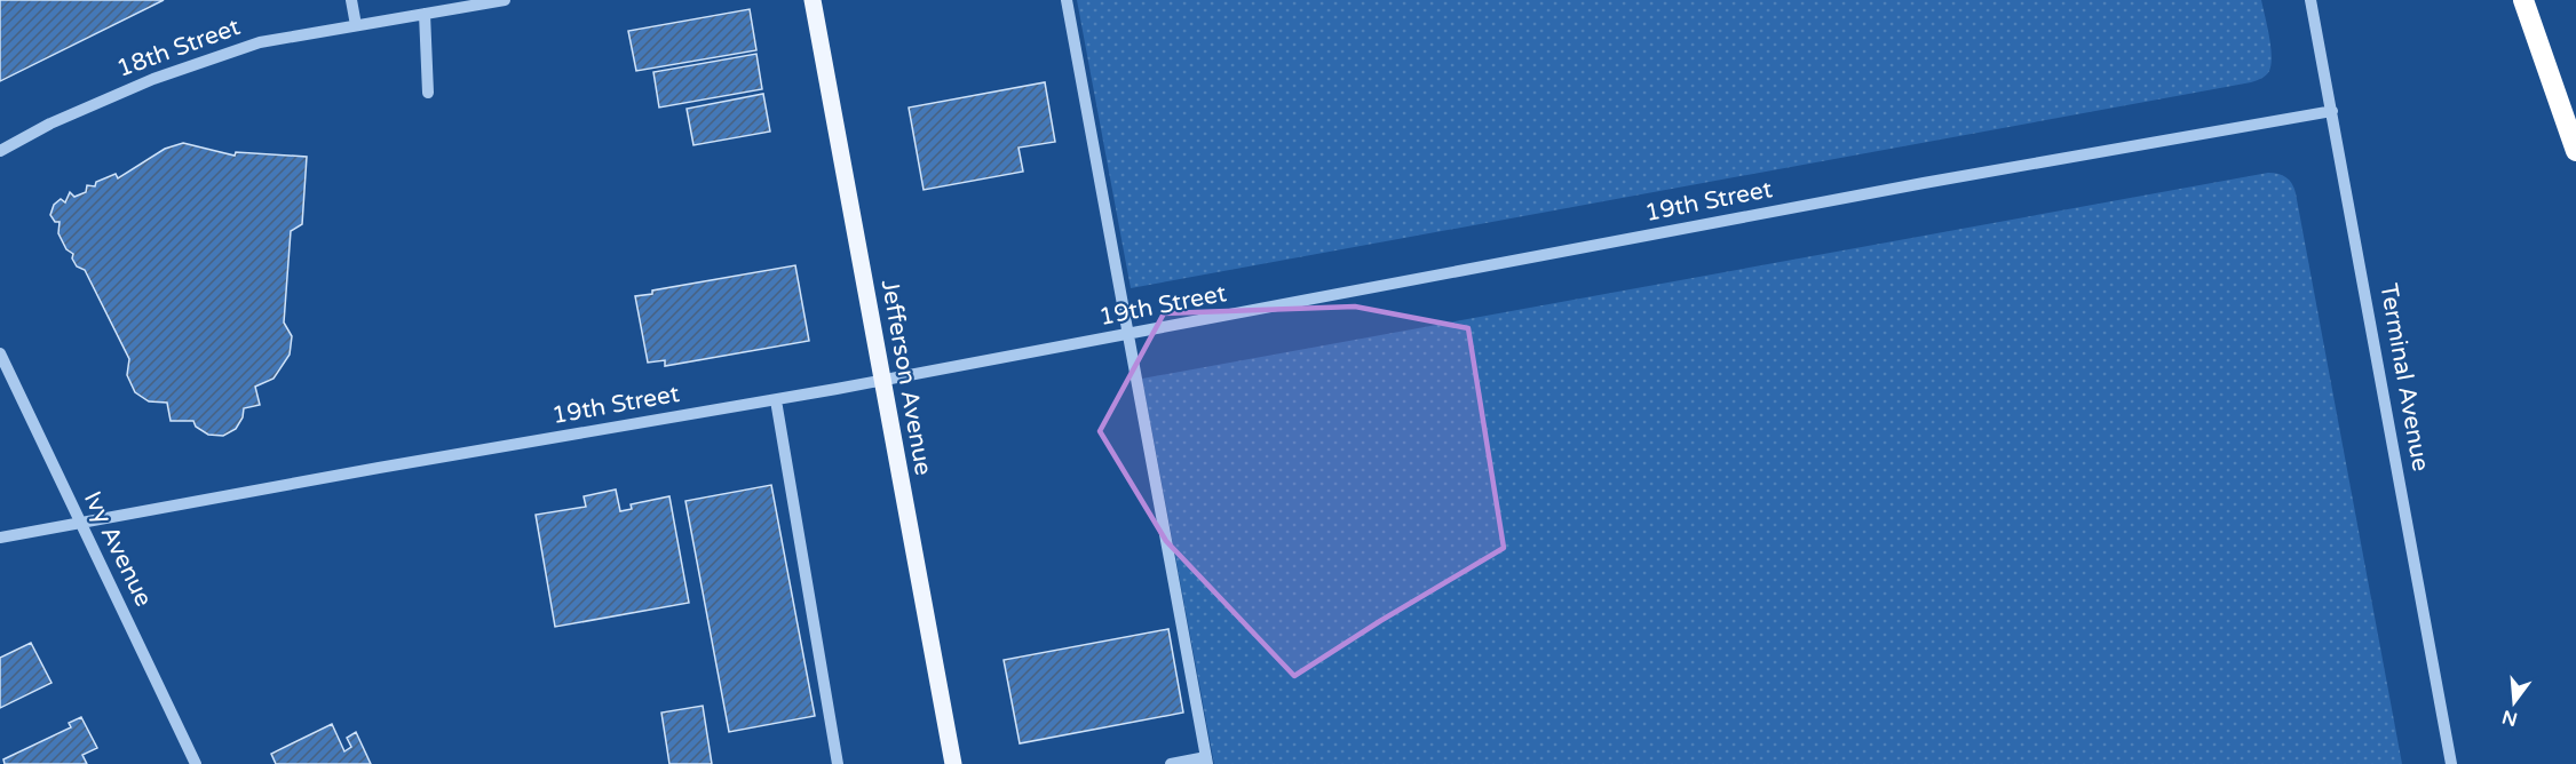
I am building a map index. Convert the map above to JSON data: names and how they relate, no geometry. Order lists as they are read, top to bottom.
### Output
{
  "streets": {
    "main road": ["Jefferson Avenue"],
    "street": [
      "18th Street",
      "19th Street",
      "Terminal Avenue",
      "Ivy Avenue"
    ]
  },
  "crossings": [
    ["19th Street", "Jefferson Avenue"],
    ["19th Street", "Terminal Avenue"],
    ["19th Street", "Ivy Avenue"]
  ],
  "north": "bottom"
}
